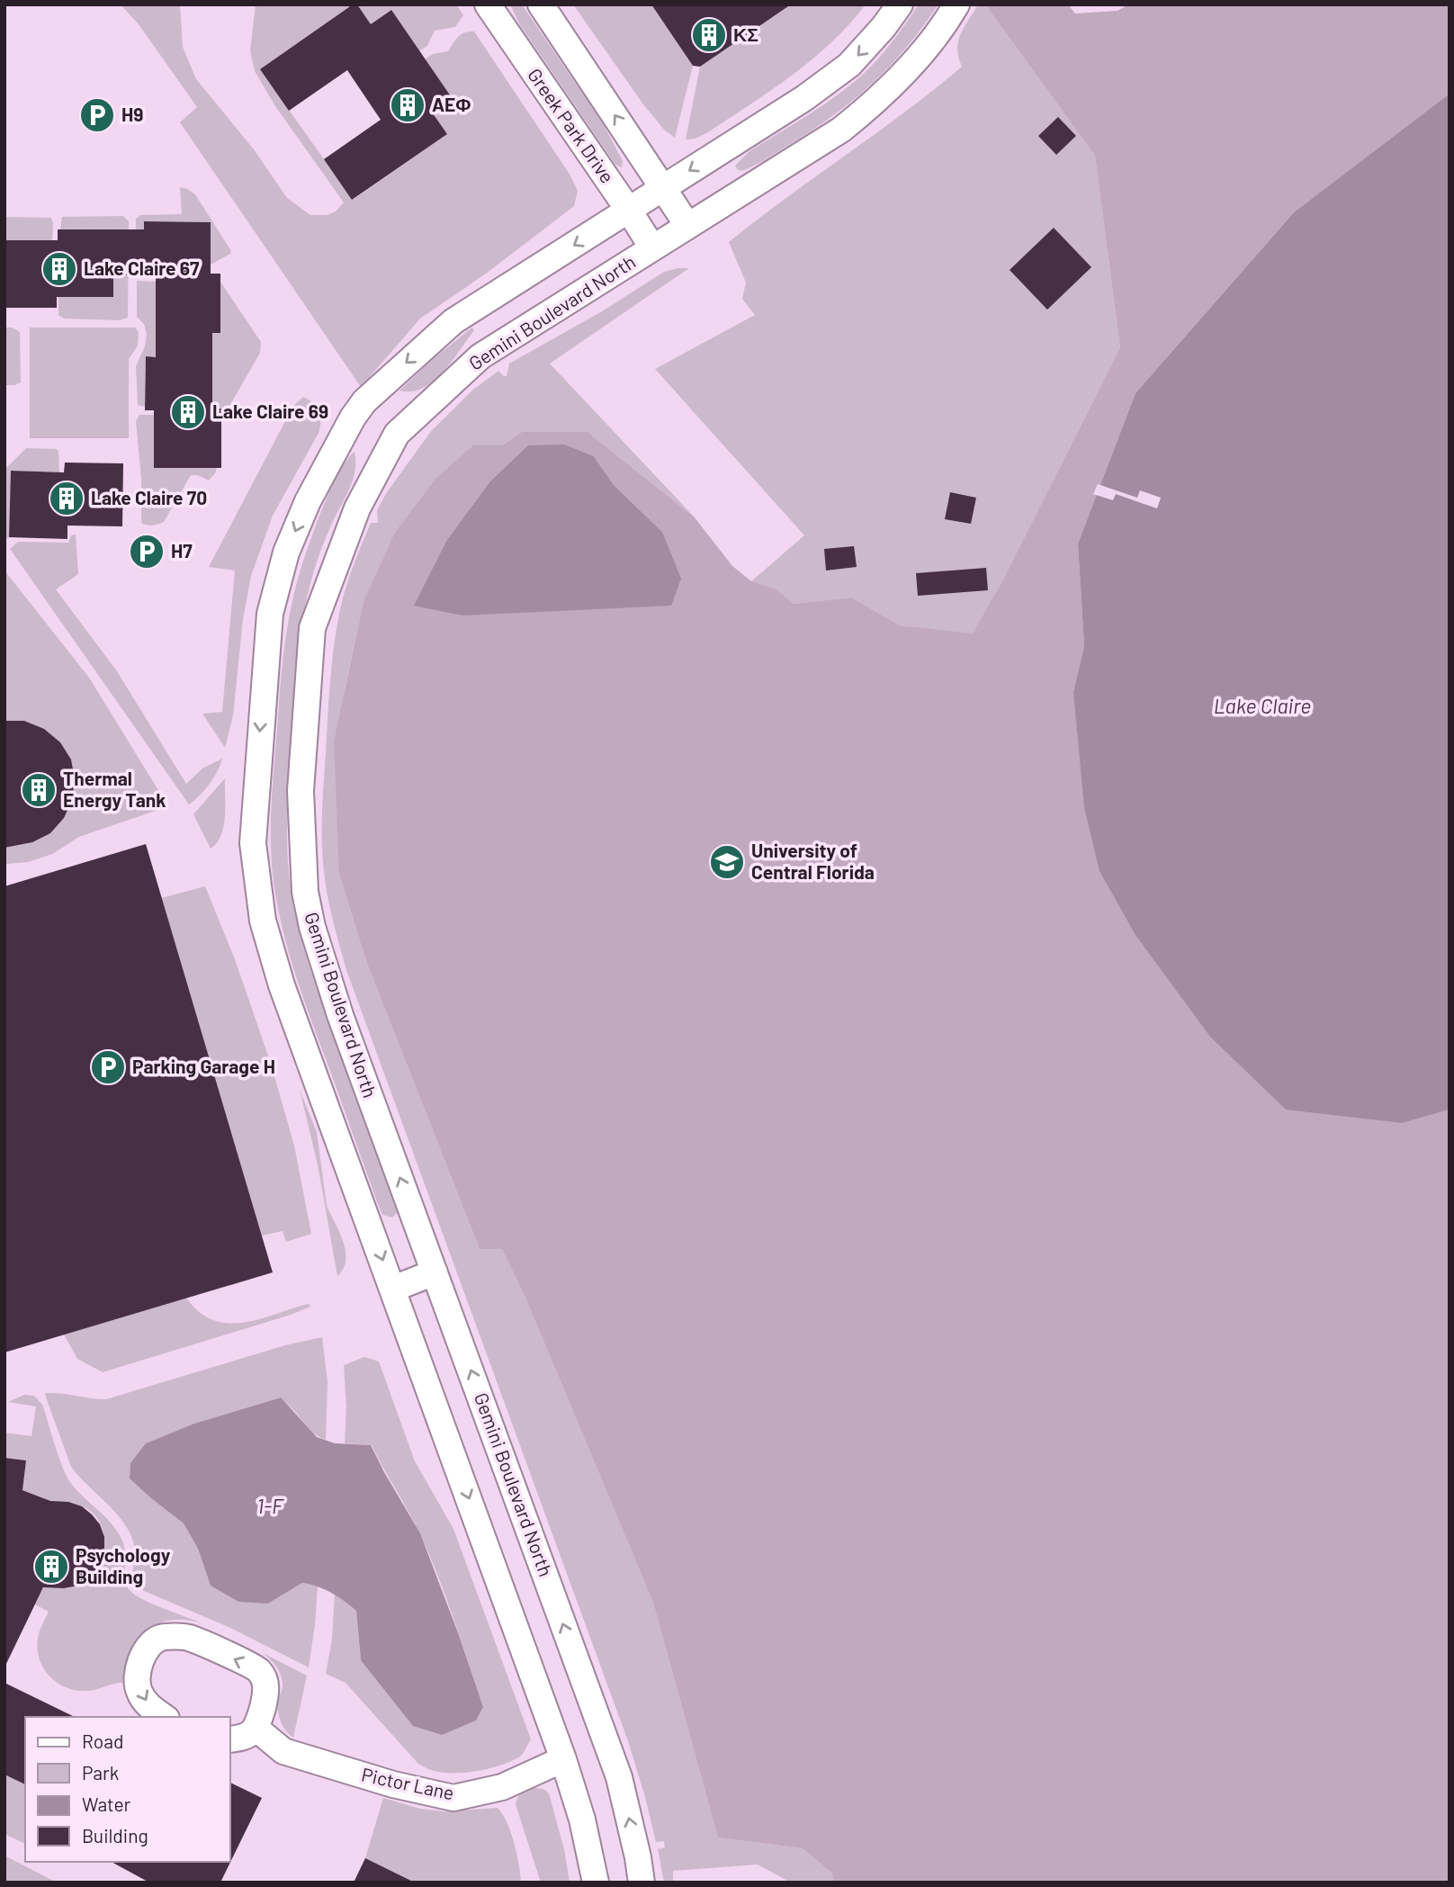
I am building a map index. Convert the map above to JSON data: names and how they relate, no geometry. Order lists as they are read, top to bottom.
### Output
{
  "streets": {
    "street": ["Greek Park Drive", "Gemini Boulevard North", "Pictor Lane"]
  },
  "crossings": [
    ["Greek Park Drive", "Gemini Boulevard North"]
  ],
  "water": ["Lake Claire", "1-F"],
  "places": {
    "building": [
      "ΚΣ",
      "AEΦ",
      "Lake Claire 67",
      "Lake Claire 69",
      "Lake Claire 70",
      "Thermal Energy Tank",
      "Psychology Building"
    ],
    "parking": ["H9", "H7", "Parking Garage H"],
    "school or university": ["University of Central Florida"]
  },
  "legend": [
    "Road",
    "Park",
    "Water",
    "Building"
  ]
}
